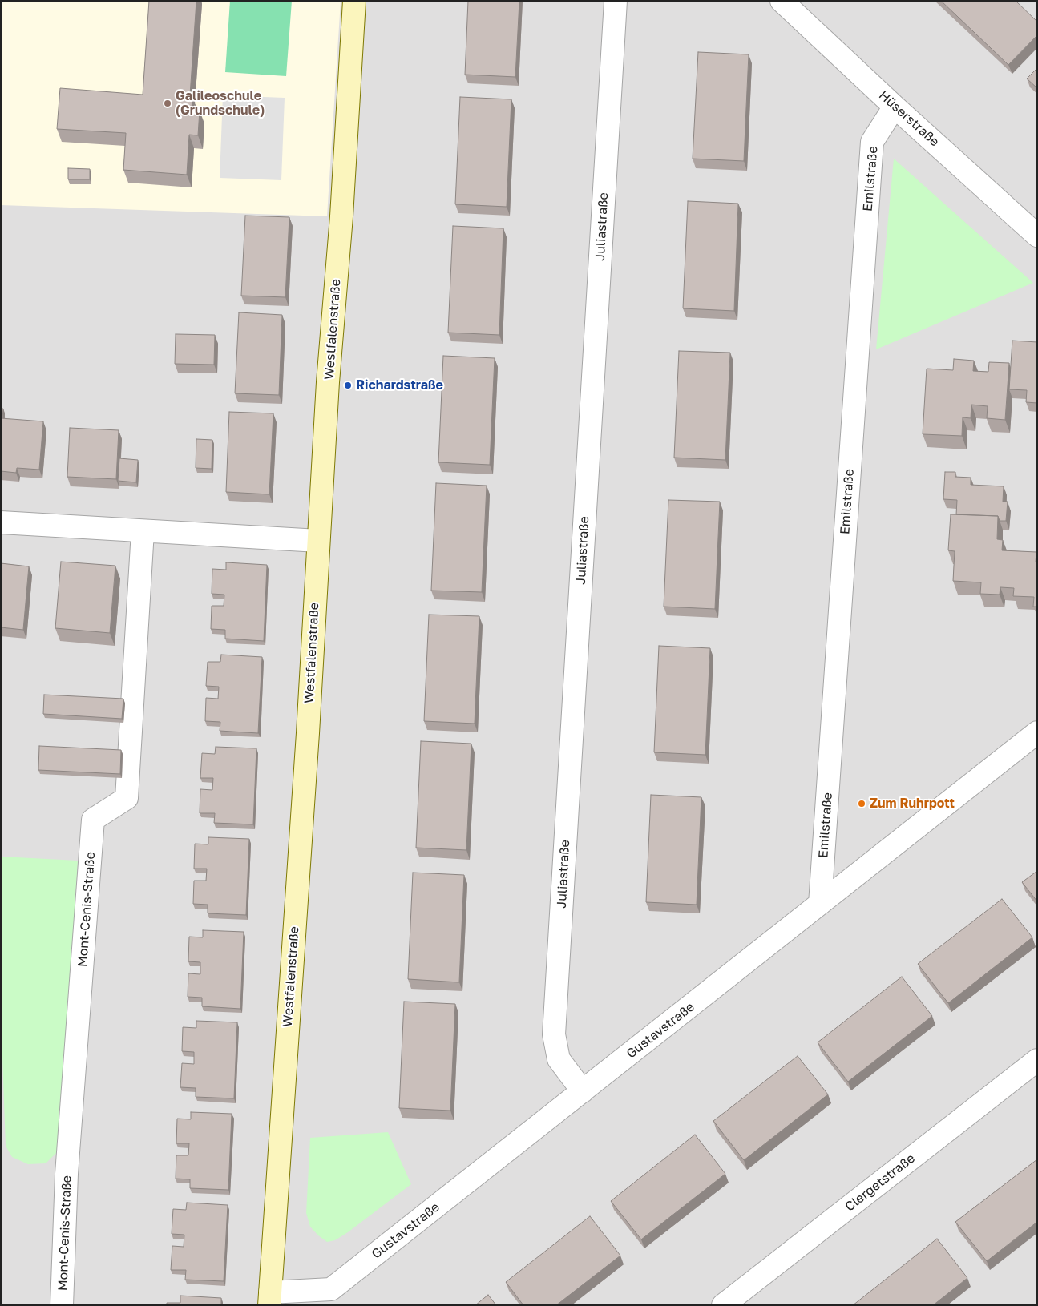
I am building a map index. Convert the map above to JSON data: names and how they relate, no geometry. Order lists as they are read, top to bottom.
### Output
{
  "streets": {
    "street": [
      "Hüserstraße",
      "Emilstraße",
      "Juliastraße",
      "Westfalenstraße",
      "Mont-Cenis-Straße",
      "Gustavstraße",
      "Clergetstraße"
    ]
  },
  "crossings": [
    ["Hüserstraße", "Emilstraße"],
    ["Emilstraße", "Gustavstraße"],
    ["Juliastraße", "Gustavstraße"],
    ["Westfalenstraße", "Gustavstraße"]
  ],
  "places": ["Galileoschule (Grundschule)", "Richardstraße", "Zum Ruhrpott"]
}
